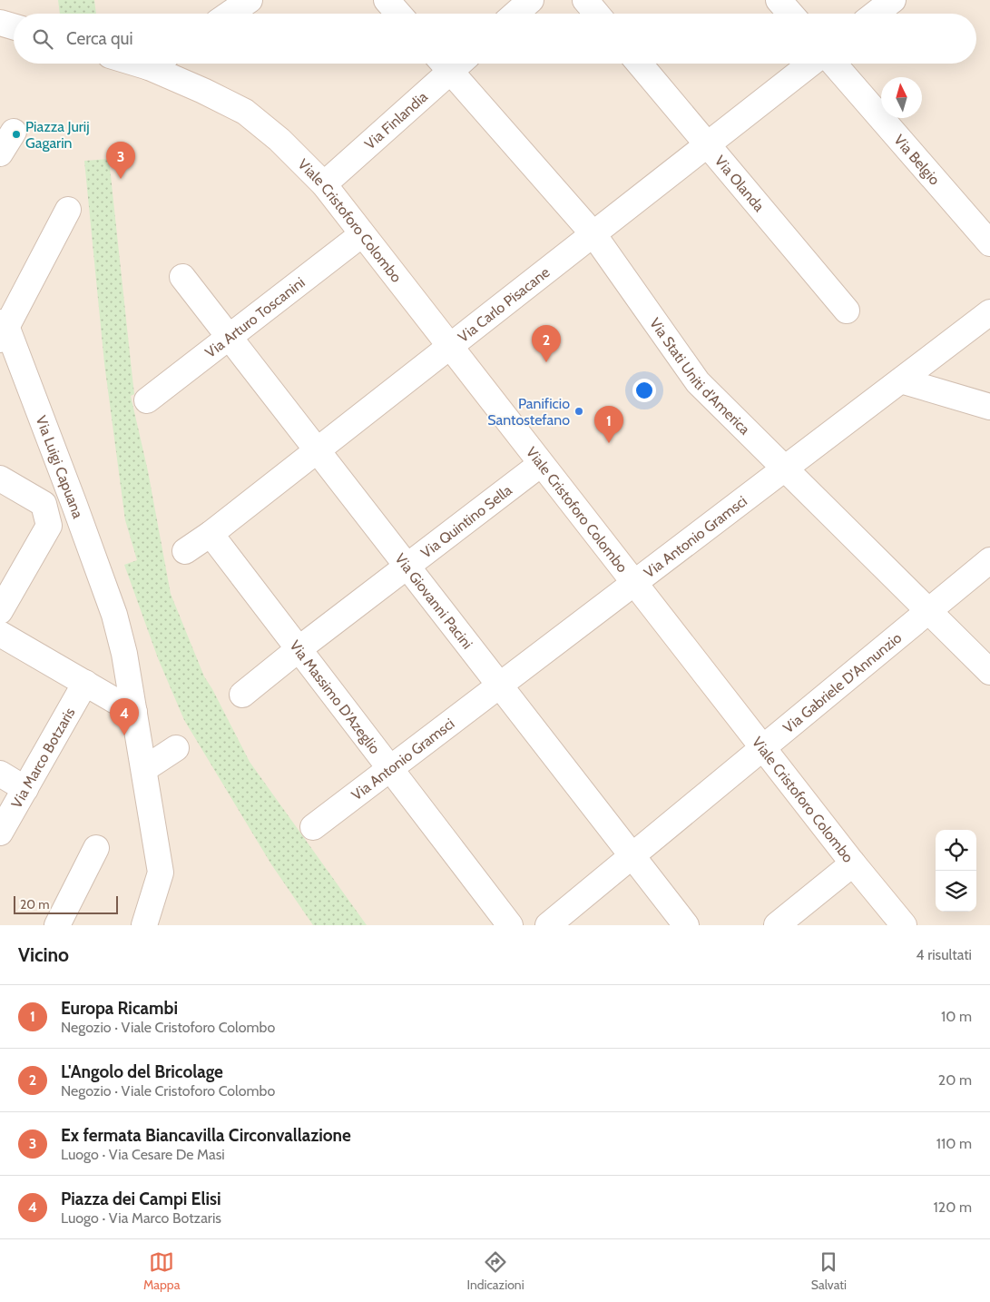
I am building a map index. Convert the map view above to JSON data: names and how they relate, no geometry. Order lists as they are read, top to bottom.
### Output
{
  "streets": {
    "street": [
      "Via Finlandia",
      "Via Belgio",
      "Via Olanda",
      "Viale Cristoforo Colombo",
      "Via Carlo Pisacane",
      "Via Arturo Toscanini",
      "Via Stati Uniti d'America",
      "Via Luigi Capuana",
      "Via Quintino Sella",
      "Via Antonio Gramsci",
      "Via Giovanni Pacini",
      "Via Gabriele D'Annunzio",
      "Via Massimo D'Azeglio",
      "Via Marco Botzaris"
    ]
  },
  "crossings": [
    ["Via Finlandia", "Viale Cristoforo Colombo"],
    ["Via Finlandia", "Via Stati Uniti d'America"],
    ["Via Olanda", "Via Carlo Pisacane"],
    ["Viale Cristoforo Colombo", "Via Carlo Pisacane"],
    ["Viale Cristoforo Colombo", "Via Arturo Toscanini"],
    ["Viale Cristoforo Colombo", "Via Quintino Sella"],
    ["Viale Cristoforo Colombo", "Via Antonio Gramsci"],
    ["Viale Cristoforo Colombo", "Via Gabriele D'Annunzio"],
    ["Via Carlo Pisacane", "Via Stati Uniti d'America"],
    ["Via Carlo Pisacane", "Via Giovanni Pacini"],
    ["Via Carlo Pisacane", "Via Massimo D'Azeglio"],
    ["Via Arturo Toscanini", "Via Giovanni Pacini"],
    ["Via Stati Uniti d'America", "Via Antonio Gramsci"],
    ["Via Stati Uniti d'America", "Via Gabriele D'Annunzio"],
    ["Via Quintino Sella", "Via Giovanni Pacini"],
    ["Via Quintino Sella", "Via Massimo D'Azeglio"],
    ["Via Antonio Gramsci", "Via Giovanni Pacini"],
    ["Via Antonio Gramsci", "Via Massimo D'Azeglio"],
    ["Via Giovanni Pacini", "Via Gabriele D'Annunzio"]
  ],
  "places": ["Piazza Jurij Gagarin", "Panificio Santostefano"],
  "scale_bar": "20 m",
  "north": "top",
  "page": {
    "search": "Cerca qui",
    "pins": [
      "3",
      "2",
      "1",
      "4"
    ],
    "scale": "20 m",
    "heading": ["Vicino", "4 risultati"],
    "list": [
      {
        "mark": "1",
        "name": "Europa Ricambi",
        "note": "Negozio · Viale Cristoforo Colombo",
        "value": "10 m"
      },
      {
        "mark": "2",
        "name": "L'Angolo del Bricolage",
        "note": "Negozio · Viale Cristoforo Colombo",
        "value": "20 m"
      },
      {
        "mark": "3",
        "name": "Ex fermata Biancavilla Circonvallazione",
        "note": "Luogo · Via Cesare De Masi",
        "value": "110 m"
      },
      {
        "mark": "4",
        "name": "Piazza dei Campi Elisi",
        "note": "Luogo · Via Marco Botzaris",
        "value": "120 m"
      }
    ],
    "nav": ["Mappa", "Indicazioni", "Salvati"]
  }
}
